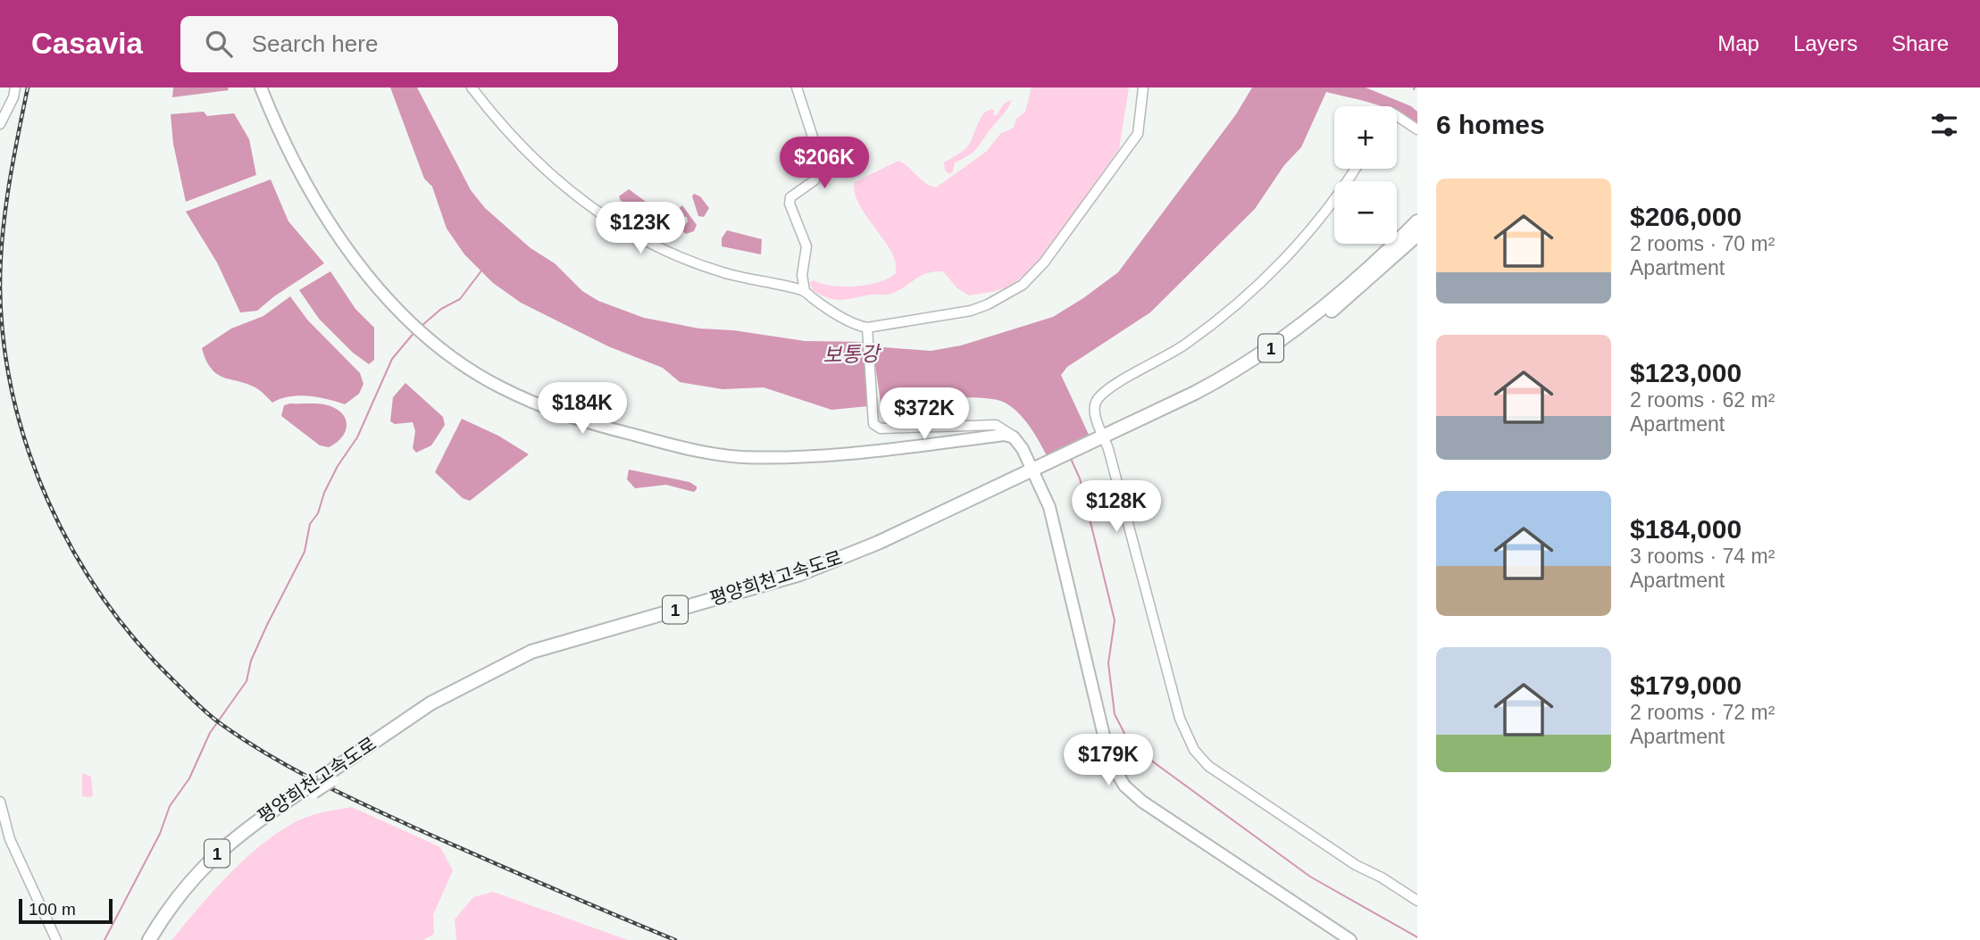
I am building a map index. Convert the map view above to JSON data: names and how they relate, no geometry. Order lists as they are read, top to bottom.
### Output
{
  "streets": {
    "highway": ["1", "평양희천고속도로"]
  },
  "water": ["보통강"],
  "scale_bar": "100 m",
  "page": {
    "header": "Casavia",
    "search": "Search here",
    "nav": ["Map", "Layers", "Share"],
    "heading": "6 homes",
    "map_buttons": ["+", "−"],
    "price": [
      "$206K",
      "$123K",
      "$184K",
      "$372K",
      "$128K",
      "$179K"
    ],
    "list": [
      {
        "name": "$206,000",
        "note": "2 rooms · 70 m² · Apartment"
      },
      {
        "name": "$123,000",
        "note": "2 rooms · 62 m² · Apartment"
      },
      {
        "name": "$184,000",
        "note": "3 rooms · 74 m² · Apartment"
      },
      {
        "name": "$179,000",
        "note": "2 rooms · 72 m² · Apartment"
      }
    ],
    "scale": "100 m"
  }
}
